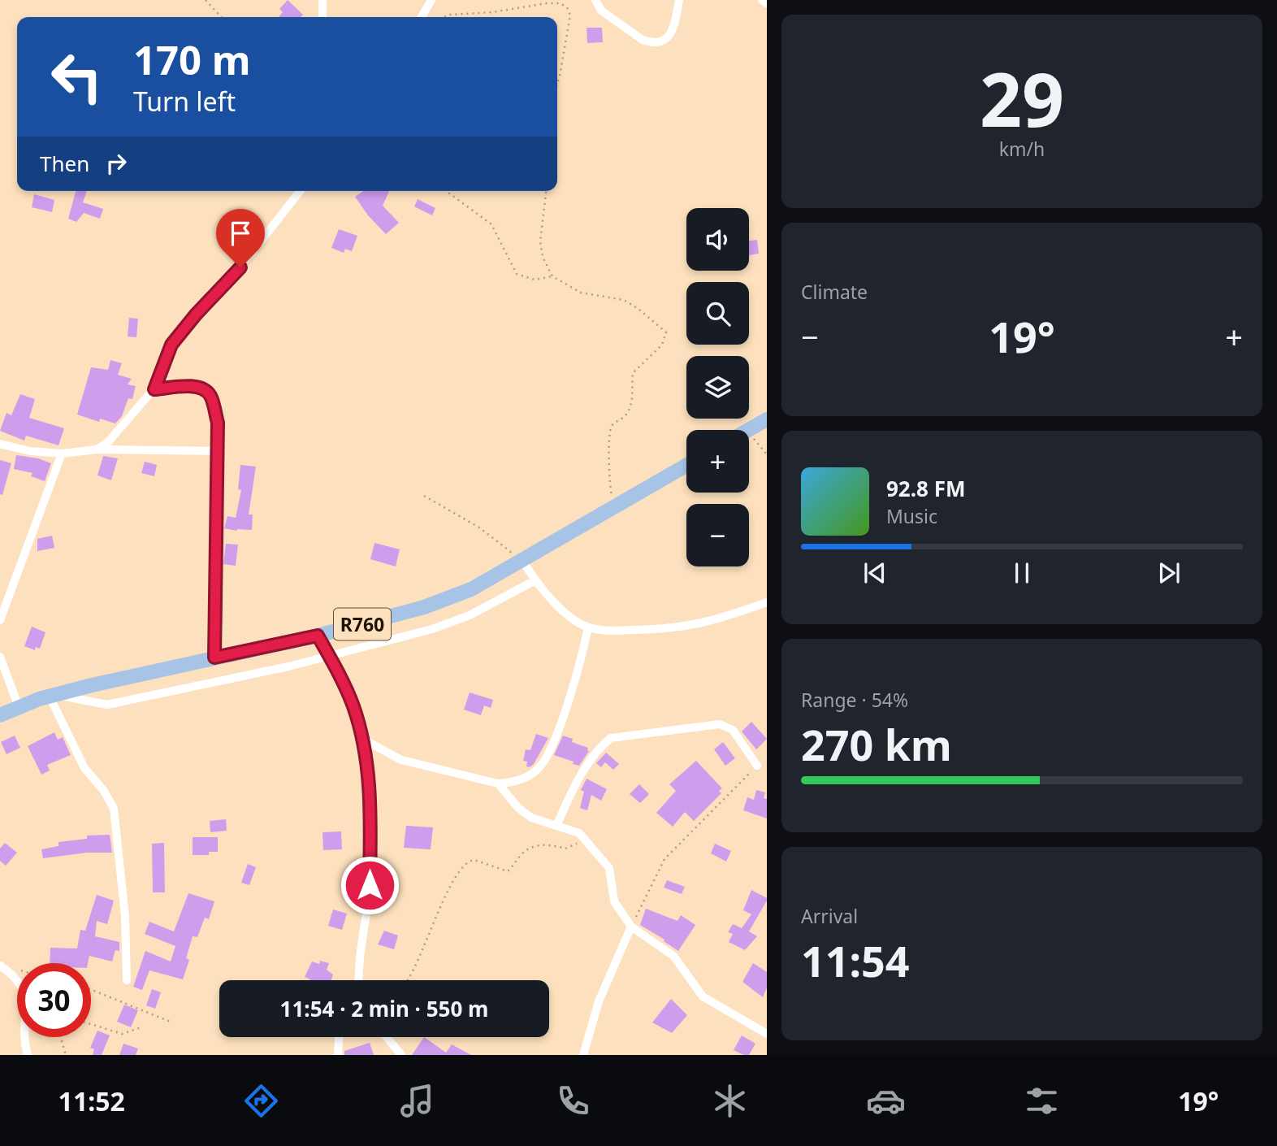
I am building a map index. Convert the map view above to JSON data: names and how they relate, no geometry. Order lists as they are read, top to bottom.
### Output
{
  "streets": {
    "main road": ["R760"]
  },
  "page": {
    "tile": [
      ["29", "km/h"],
      "Climate",
      ["Range · 54%", "270 km"],
      ["Arrival", "11:54"]
    ],
    "turn": ["170 m", "Turn left"],
    "then": "Then",
    "map_buttons": ["+", "−"],
    "heat": ["−", "19°", "+"],
    "song": ["92.8 FM", "Music"],
    "limit": "30",
    "trip": "11:54 · 2 min · 550 m",
    "tabs": ["11:52", "19°"]
  }
}
